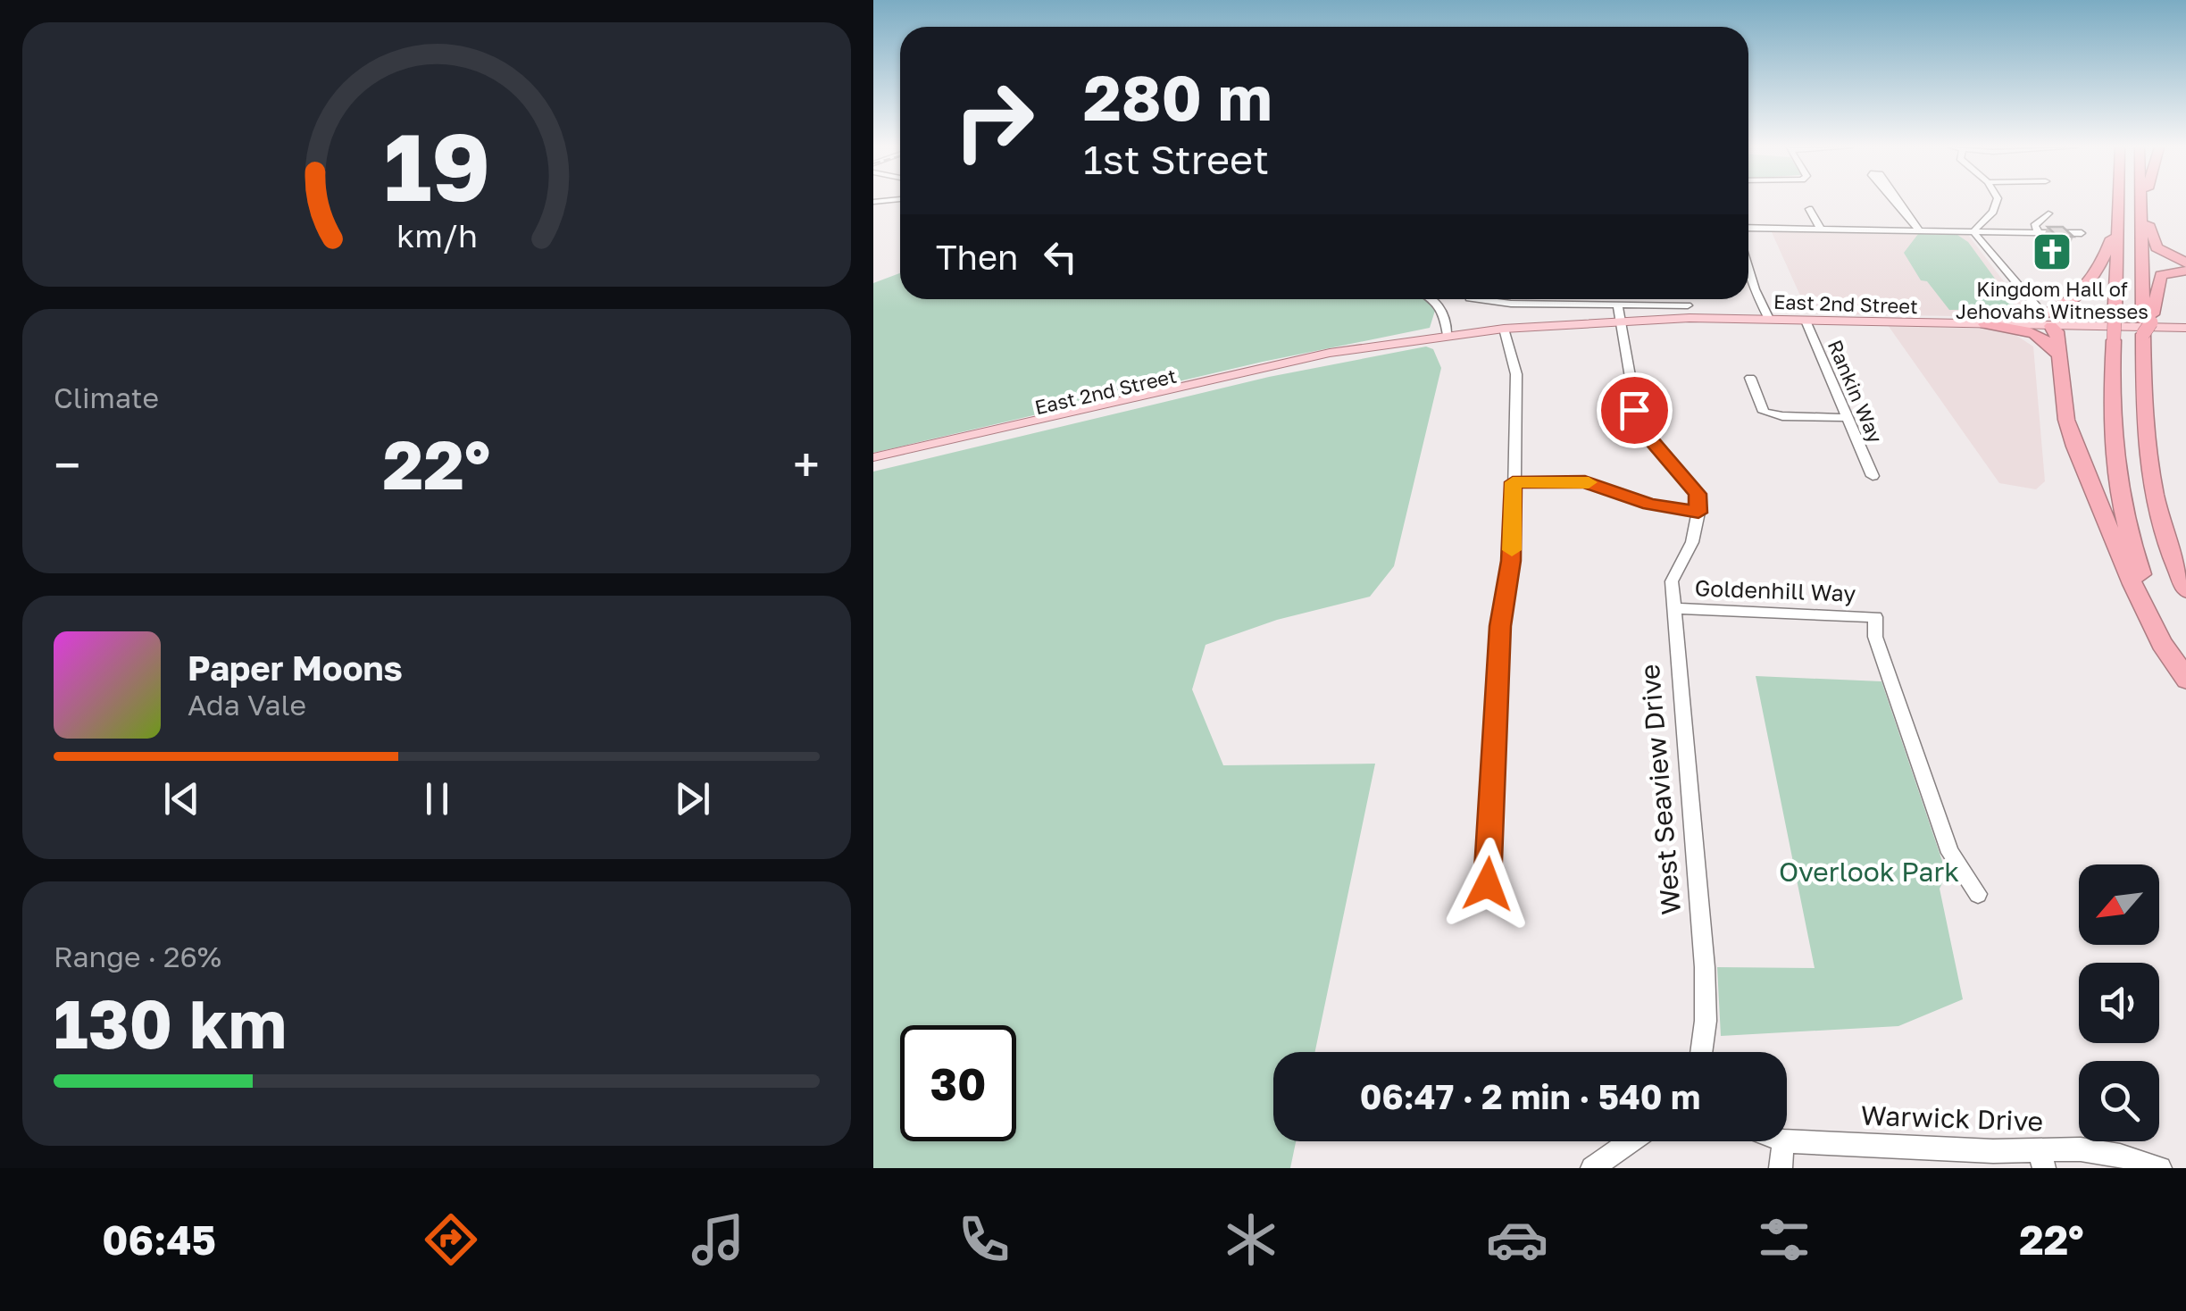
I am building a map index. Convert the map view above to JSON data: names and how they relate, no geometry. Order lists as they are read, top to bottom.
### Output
{
  "streets": {
    "main road": ["East 2nd Street"],
    "street": [
      "Rankin Way",
      "Goldenhill Way",
      "West Seaview Drive",
      "Warwick Drive"
    ]
  },
  "crossings": [
    ["East 2nd Street", "Rankin Way"],
    ["Goldenhill Way", "West Seaview Drive"]
  ],
  "parks": ["Overlook Park"],
  "places": {
    "church": ["Kingdom Hall of Jehovahs Witnesses"]
  },
  "north": "bottom left",
  "page": {
    "turn": ["280 m", "1st Street"],
    "then": "Then",
    "tile": [
      "Climate",
      ["Range · 26%", "130 km"]
    ],
    "heat": ["−", "22°", "+"],
    "song": ["Paper Moons", "Ada Vale"],
    "limit": "30",
    "trip": "06:47 · 2 min · 540 m",
    "tabs": ["06:45", "22°"],
    "gauge": ["19", "km/h"]
  }
}
